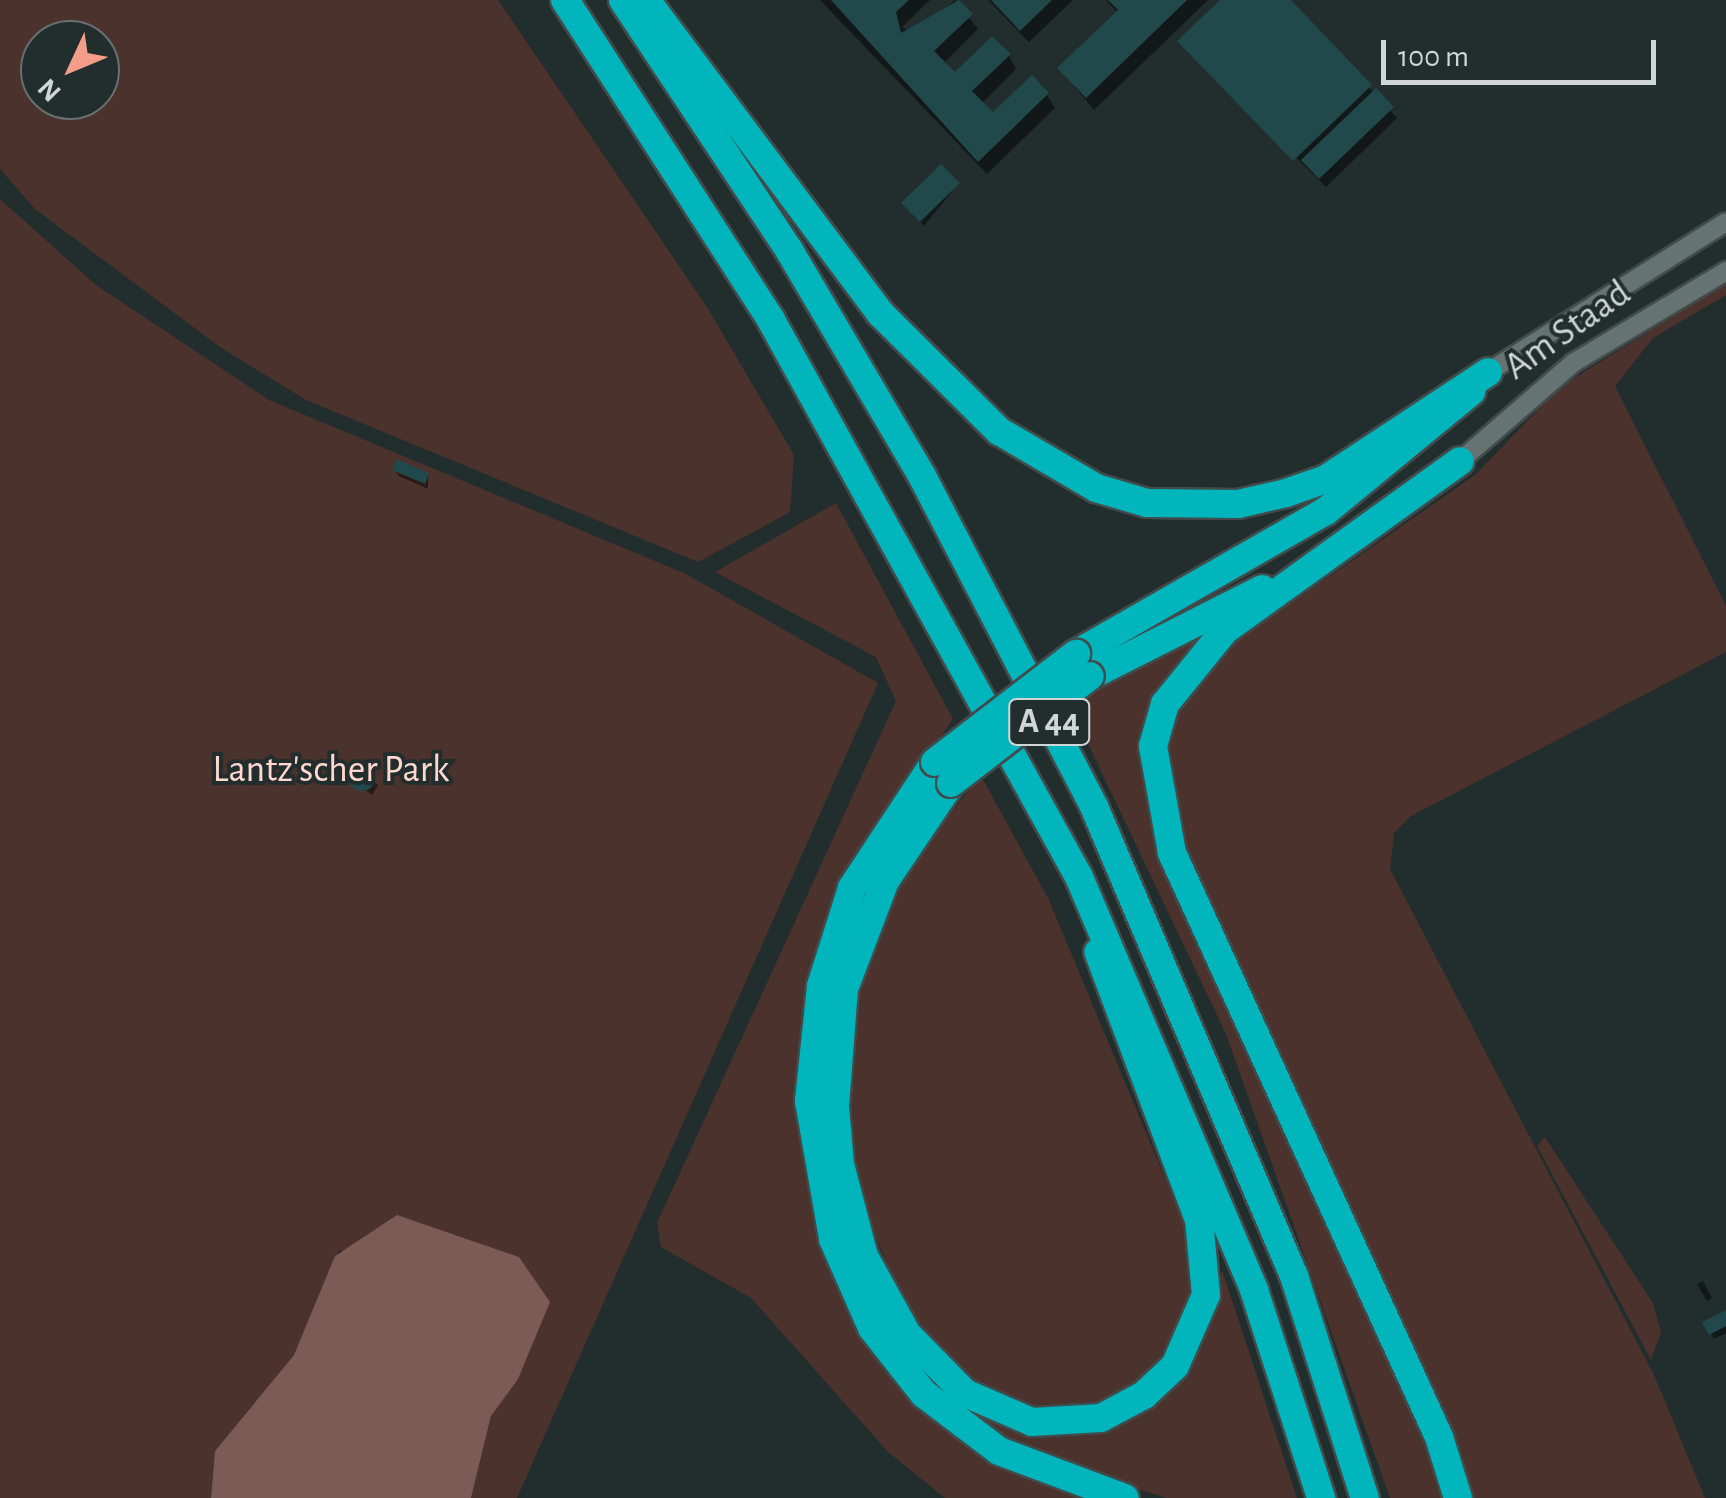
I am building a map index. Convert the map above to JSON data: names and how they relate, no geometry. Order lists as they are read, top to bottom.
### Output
{
  "streets": {
    "highway": ["A 44"],
    "street": ["Am Staad"]
  },
  "parks": ["Lantz'scher Park"],
  "scale_bar": "100 m",
  "north": "bottom left"
}
